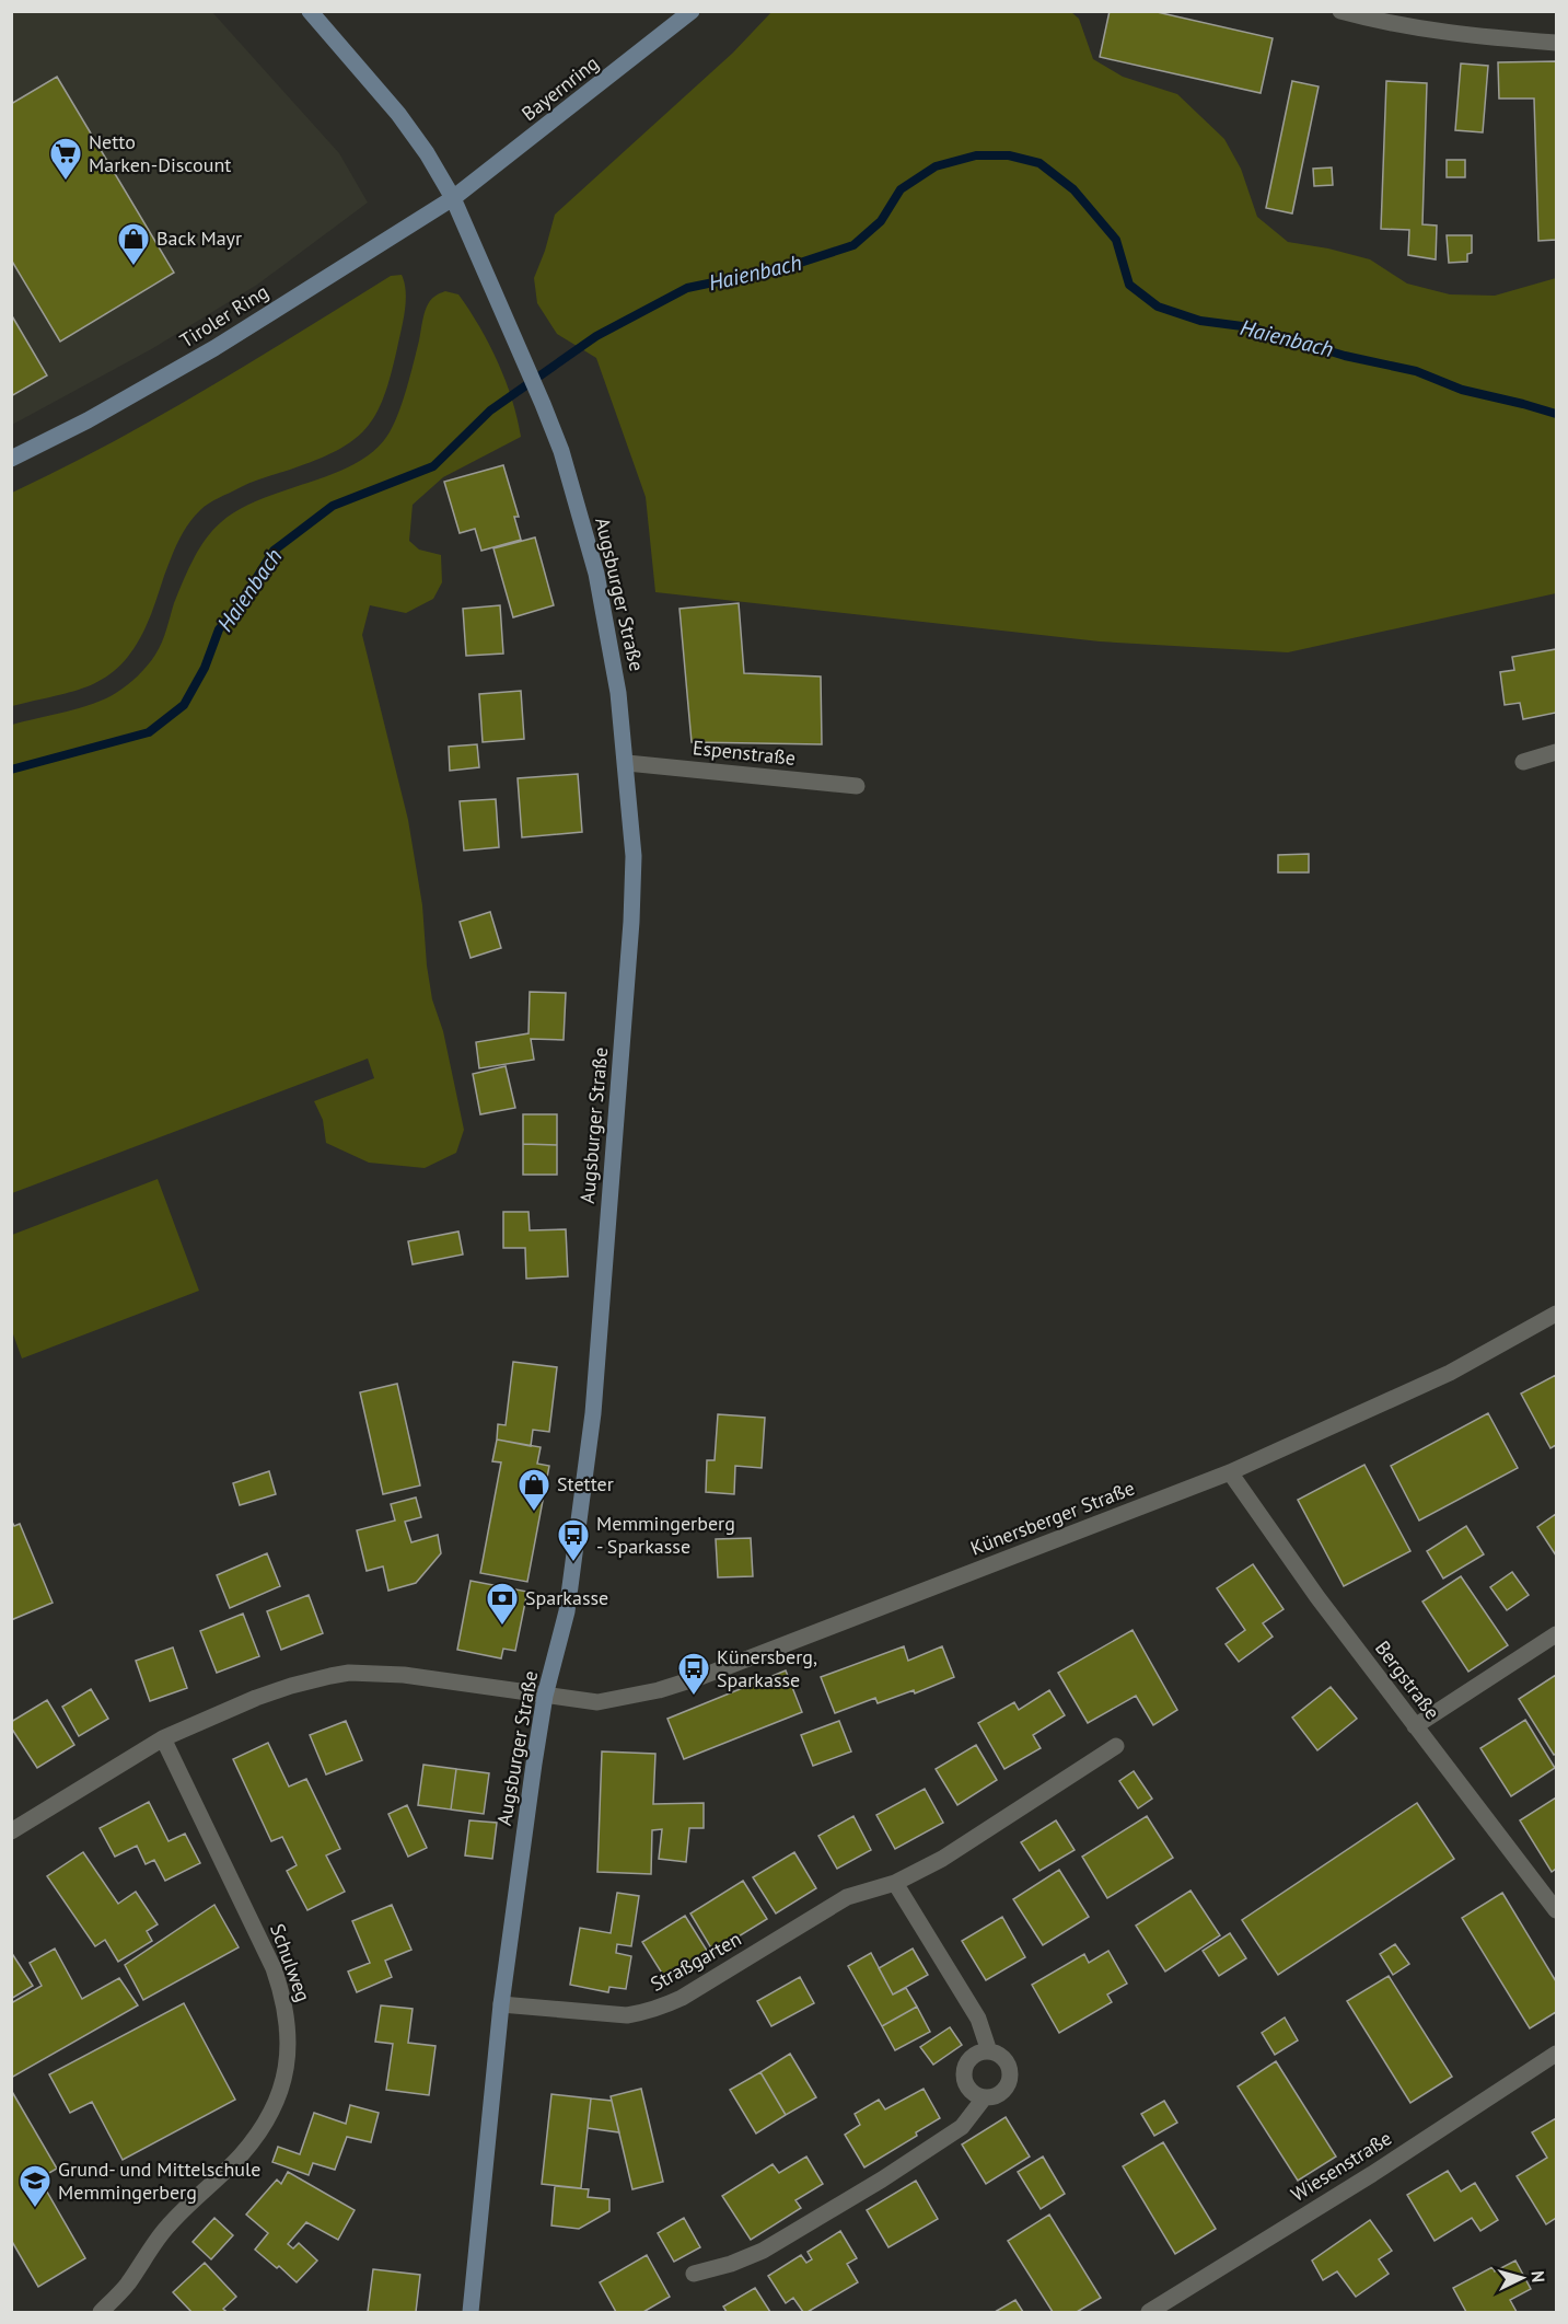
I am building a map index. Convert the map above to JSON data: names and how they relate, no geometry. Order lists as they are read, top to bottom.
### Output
{
  "streets": {
    "street": [
      "Bayernring",
      "Tiroler Ring",
      "Augsburger Straße",
      "Espenstraße",
      "Künersberger Straße",
      "Bergstraße",
      "Straßgarten",
      "Schulweg",
      "Wiesenstraße"
    ]
  },
  "crossings": [
    ["Bayernring", "Tiroler Ring"],
    ["Bayernring", "Augsburger Straße"],
    ["Tiroler Ring", "Augsburger Straße"],
    ["Augsburger Straße", "Espenstraße"],
    ["Augsburger Straße", "Künersberger Straße"],
    ["Augsburger Straße", "Straßgarten"],
    ["Künersberger Straße", "Bergstraße"],
    ["Künersberger Straße", "Schulweg"]
  ],
  "water": ["Haienbach"],
  "places": {
    "supermarket": ["Netto Marken-Discount"],
    "shop": ["Back Mayr", "Stetter"],
    "bus stop": ["Memmingerberg - Sparkasse", "Künersberg, Sparkasse"],
    "bank": ["Sparkasse"],
    "school or university": ["Grund- und Mittelschule Memmingerberg"]
  },
  "north": "right"
}
